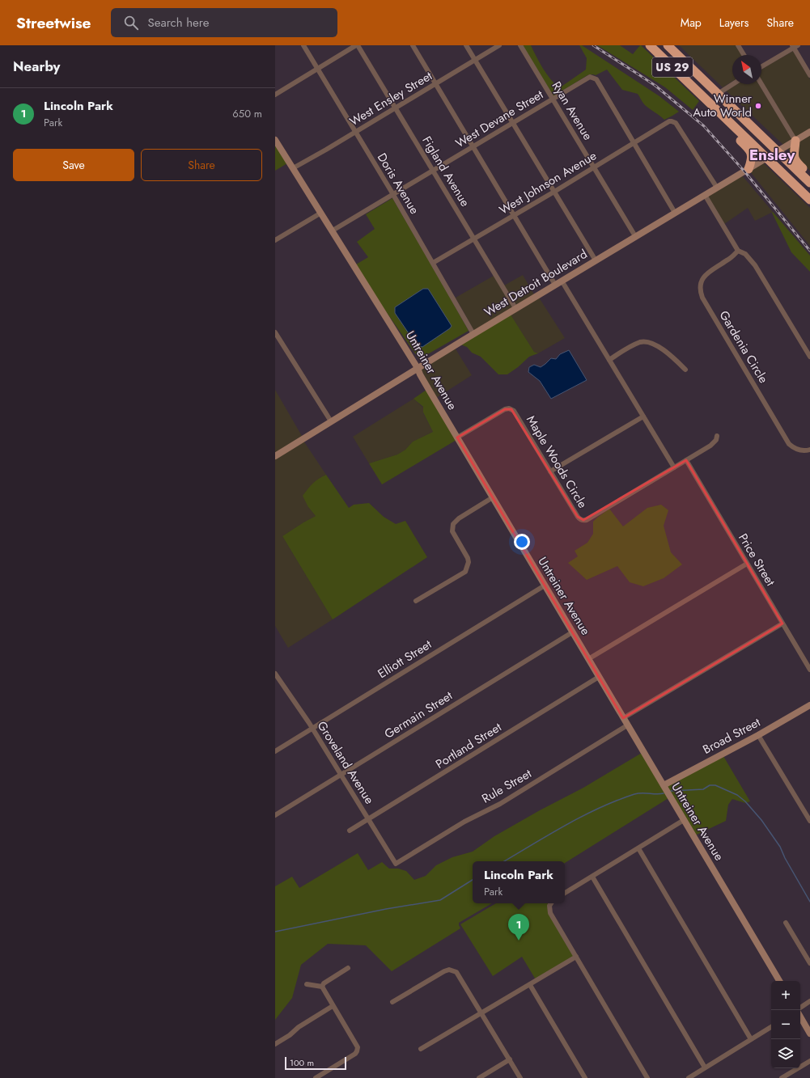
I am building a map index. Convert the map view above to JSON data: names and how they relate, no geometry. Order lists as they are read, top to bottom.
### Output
{
  "streets": {
    "highway": ["US 29"],
    "street": [
      "West Ensley Street",
      "Ryan Avenue",
      "West Devane Street",
      "Figland Avenue",
      "West Johnson Avenue",
      "Doris Avenue",
      "West Detroit Boulevard",
      "Gardenia Circle",
      "Untreiner Avenue",
      "Maple Woods Circle",
      "Price Street",
      "Elliott Street",
      "Germain Street",
      "Broad Street",
      "Portland Street",
      "Groveland Avenue",
      "Rule Street"
    ]
  },
  "crossings": [
    ["US 29", "West Detroit Boulevard"],
    ["West Ensley Street", "Figland Avenue"],
    ["West Ensley Street", "Doris Avenue"],
    ["West Ensley Street", "Untreiner Avenue"],
    ["Ryan Avenue", "West Devane Street"],
    ["Ryan Avenue", "West Johnson Avenue"],
    ["Ryan Avenue", "West Detroit Boulevard"],
    ["West Devane Street", "Figland Avenue"],
    ["West Devane Street", "West Johnson Avenue"],
    ["West Devane Street", "Doris Avenue"],
    ["West Devane Street", "Untreiner Avenue"],
    ["Figland Avenue", "West Johnson Avenue"],
    ["Figland Avenue", "West Detroit Boulevard"],
    ["West Johnson Avenue", "Doris Avenue"],
    ["West Johnson Avenue", "West Detroit Boulevard"],
    ["Doris Avenue", "West Detroit Boulevard"],
    ["West Detroit Boulevard", "Untreiner Avenue"],
    ["Untreiner Avenue", "Maple Woods Circle"],
    ["Untreiner Avenue", "Elliott Street"],
    ["Untreiner Avenue", "Germain Street"],
    ["Untreiner Avenue", "Broad Street"],
    ["Untreiner Avenue", "Portland Street"],
    ["Untreiner Avenue", "Rule Street"],
    ["Maple Woods Circle", "Price Street"],
    ["Elliott Street", "Groveland Avenue"],
    ["Germain Street", "Groveland Avenue"],
    ["Portland Street", "Groveland Avenue"],
    ["Groveland Avenue", "Rule Street"]
  ],
  "districts": ["Ensley"],
  "places": ["Winner Auto World"],
  "scale_bar": "100 m",
  "north": "top left",
  "page": {
    "header": "Streetwise",
    "search": "Search here",
    "nav": ["Map", "Layers", "Share"],
    "heading": "Nearby",
    "list": [
      {
        "mark": "1",
        "name": "Lincoln Park",
        "note": "Park",
        "value": "650 m"
      }
    ],
    "buttons": ["Save", "Share"],
    "popup": ["Lincoln Park", "Park"],
    "pins": "1",
    "map_buttons": ["+", "−"],
    "scale": "100 m"
  }
}
